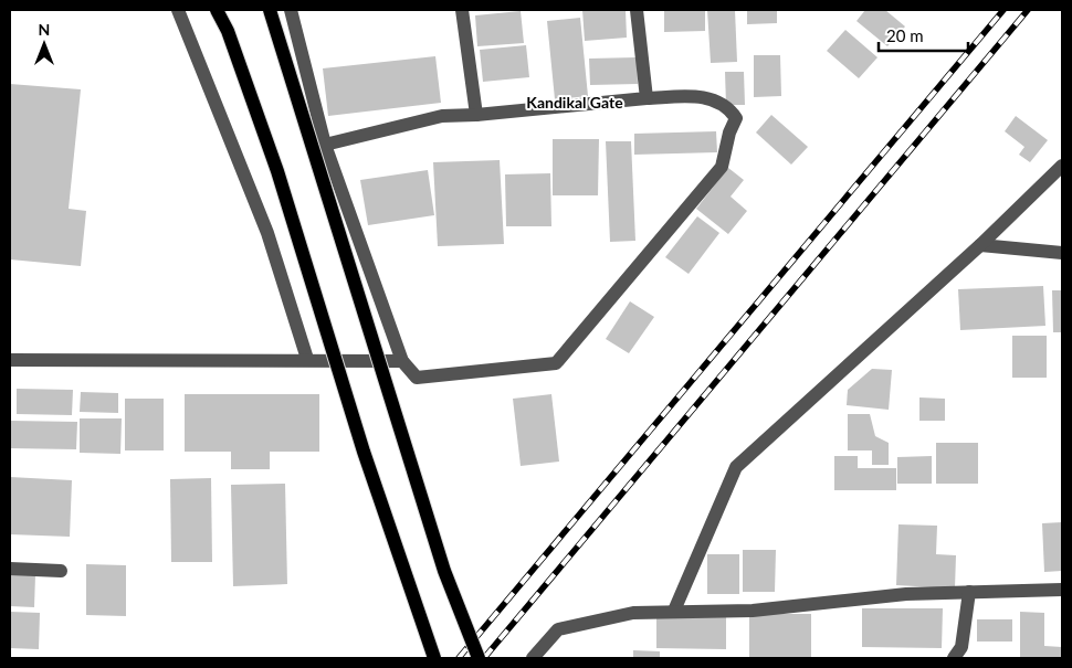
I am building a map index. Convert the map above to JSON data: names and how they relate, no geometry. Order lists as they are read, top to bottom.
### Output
{
  "districts": ["Kandikal Gate"],
  "scale_bar": "20 m",
  "north": "top"
}
